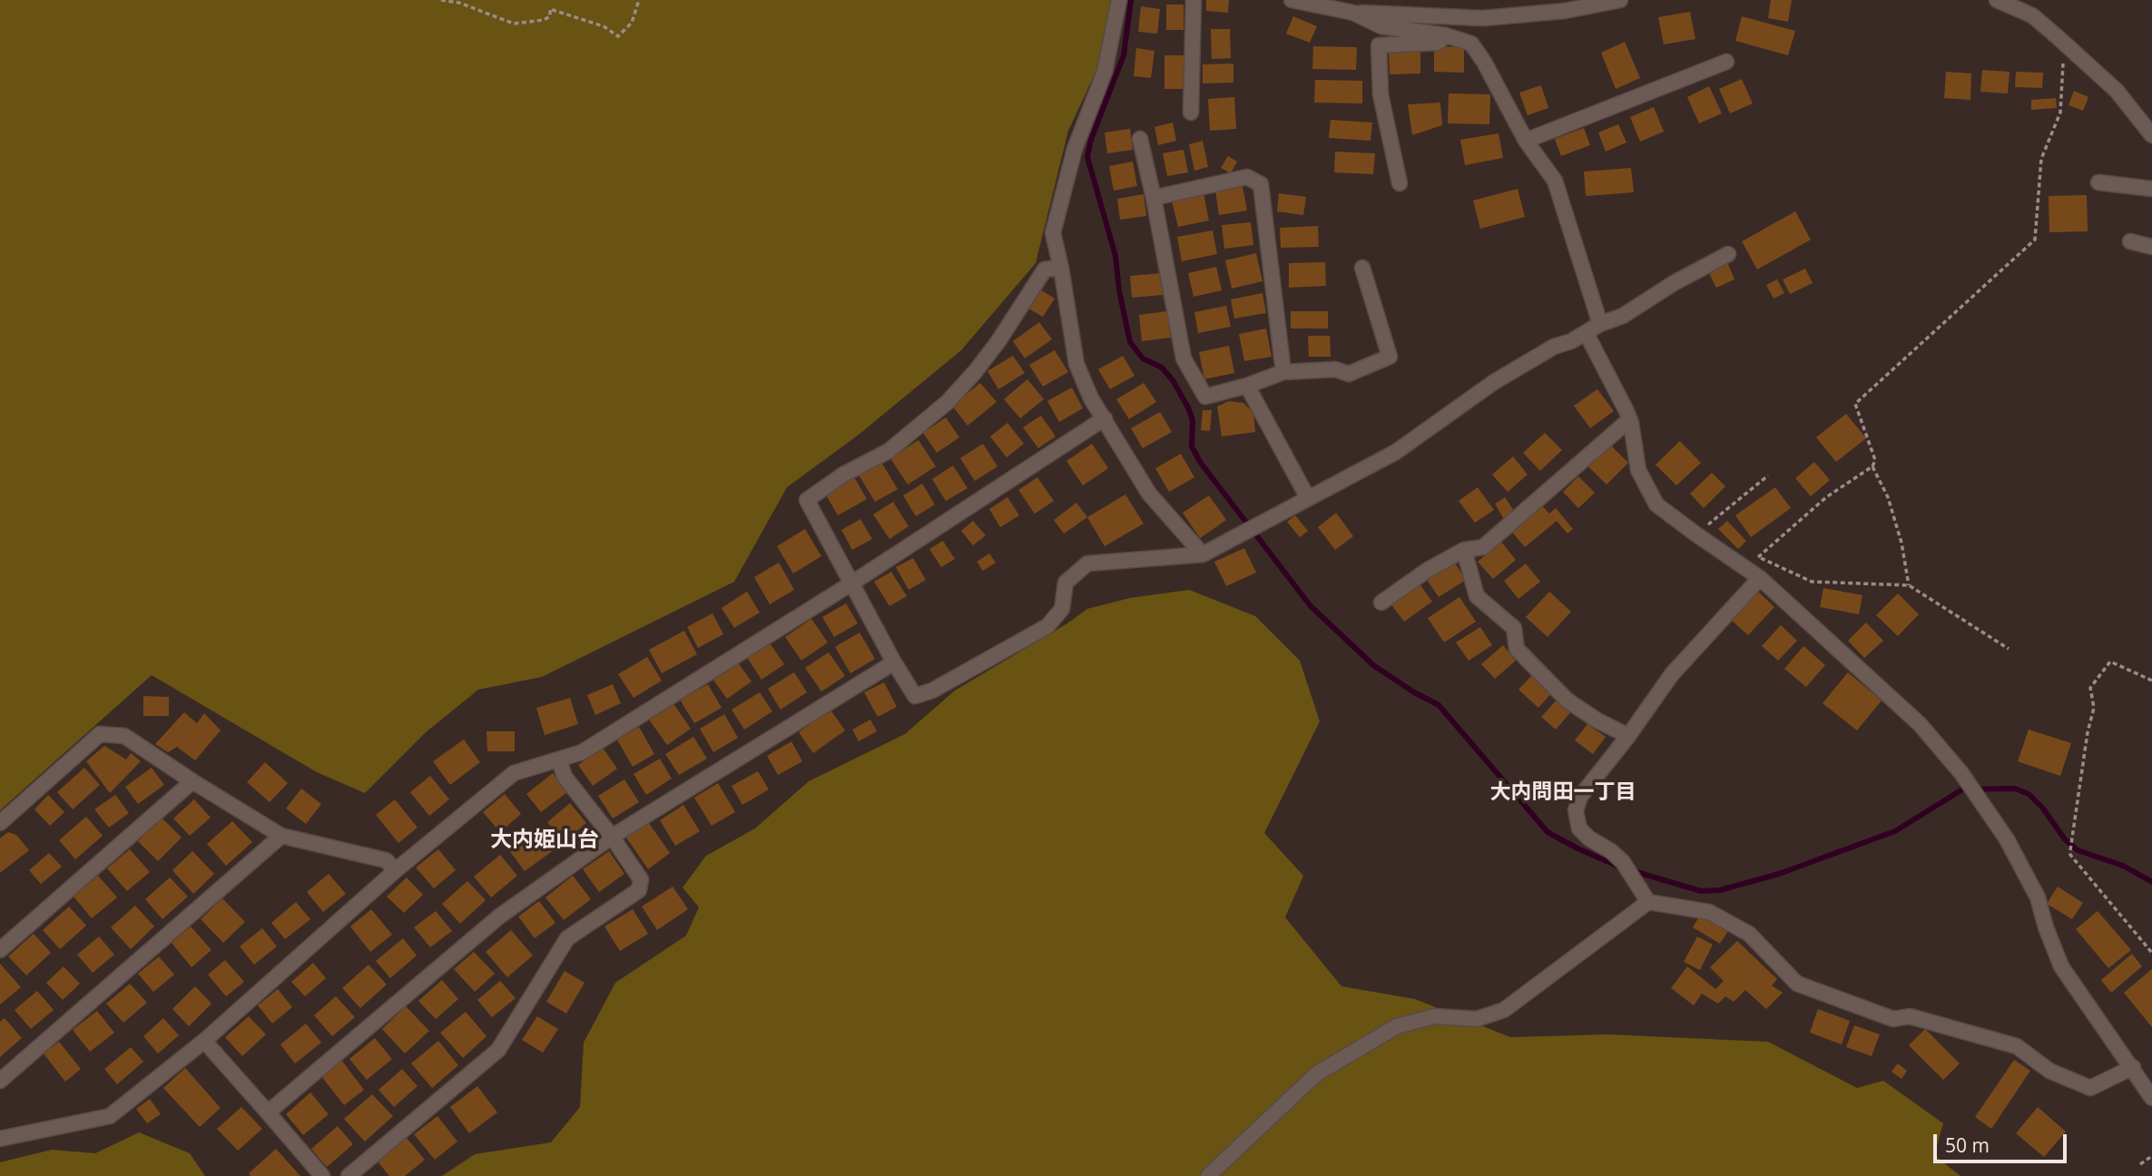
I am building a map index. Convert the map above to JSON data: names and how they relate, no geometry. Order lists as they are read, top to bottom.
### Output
{
  "districts": ["大内問田一丁目", "大内姫山台"],
  "scale_bar": "50 m"
}
